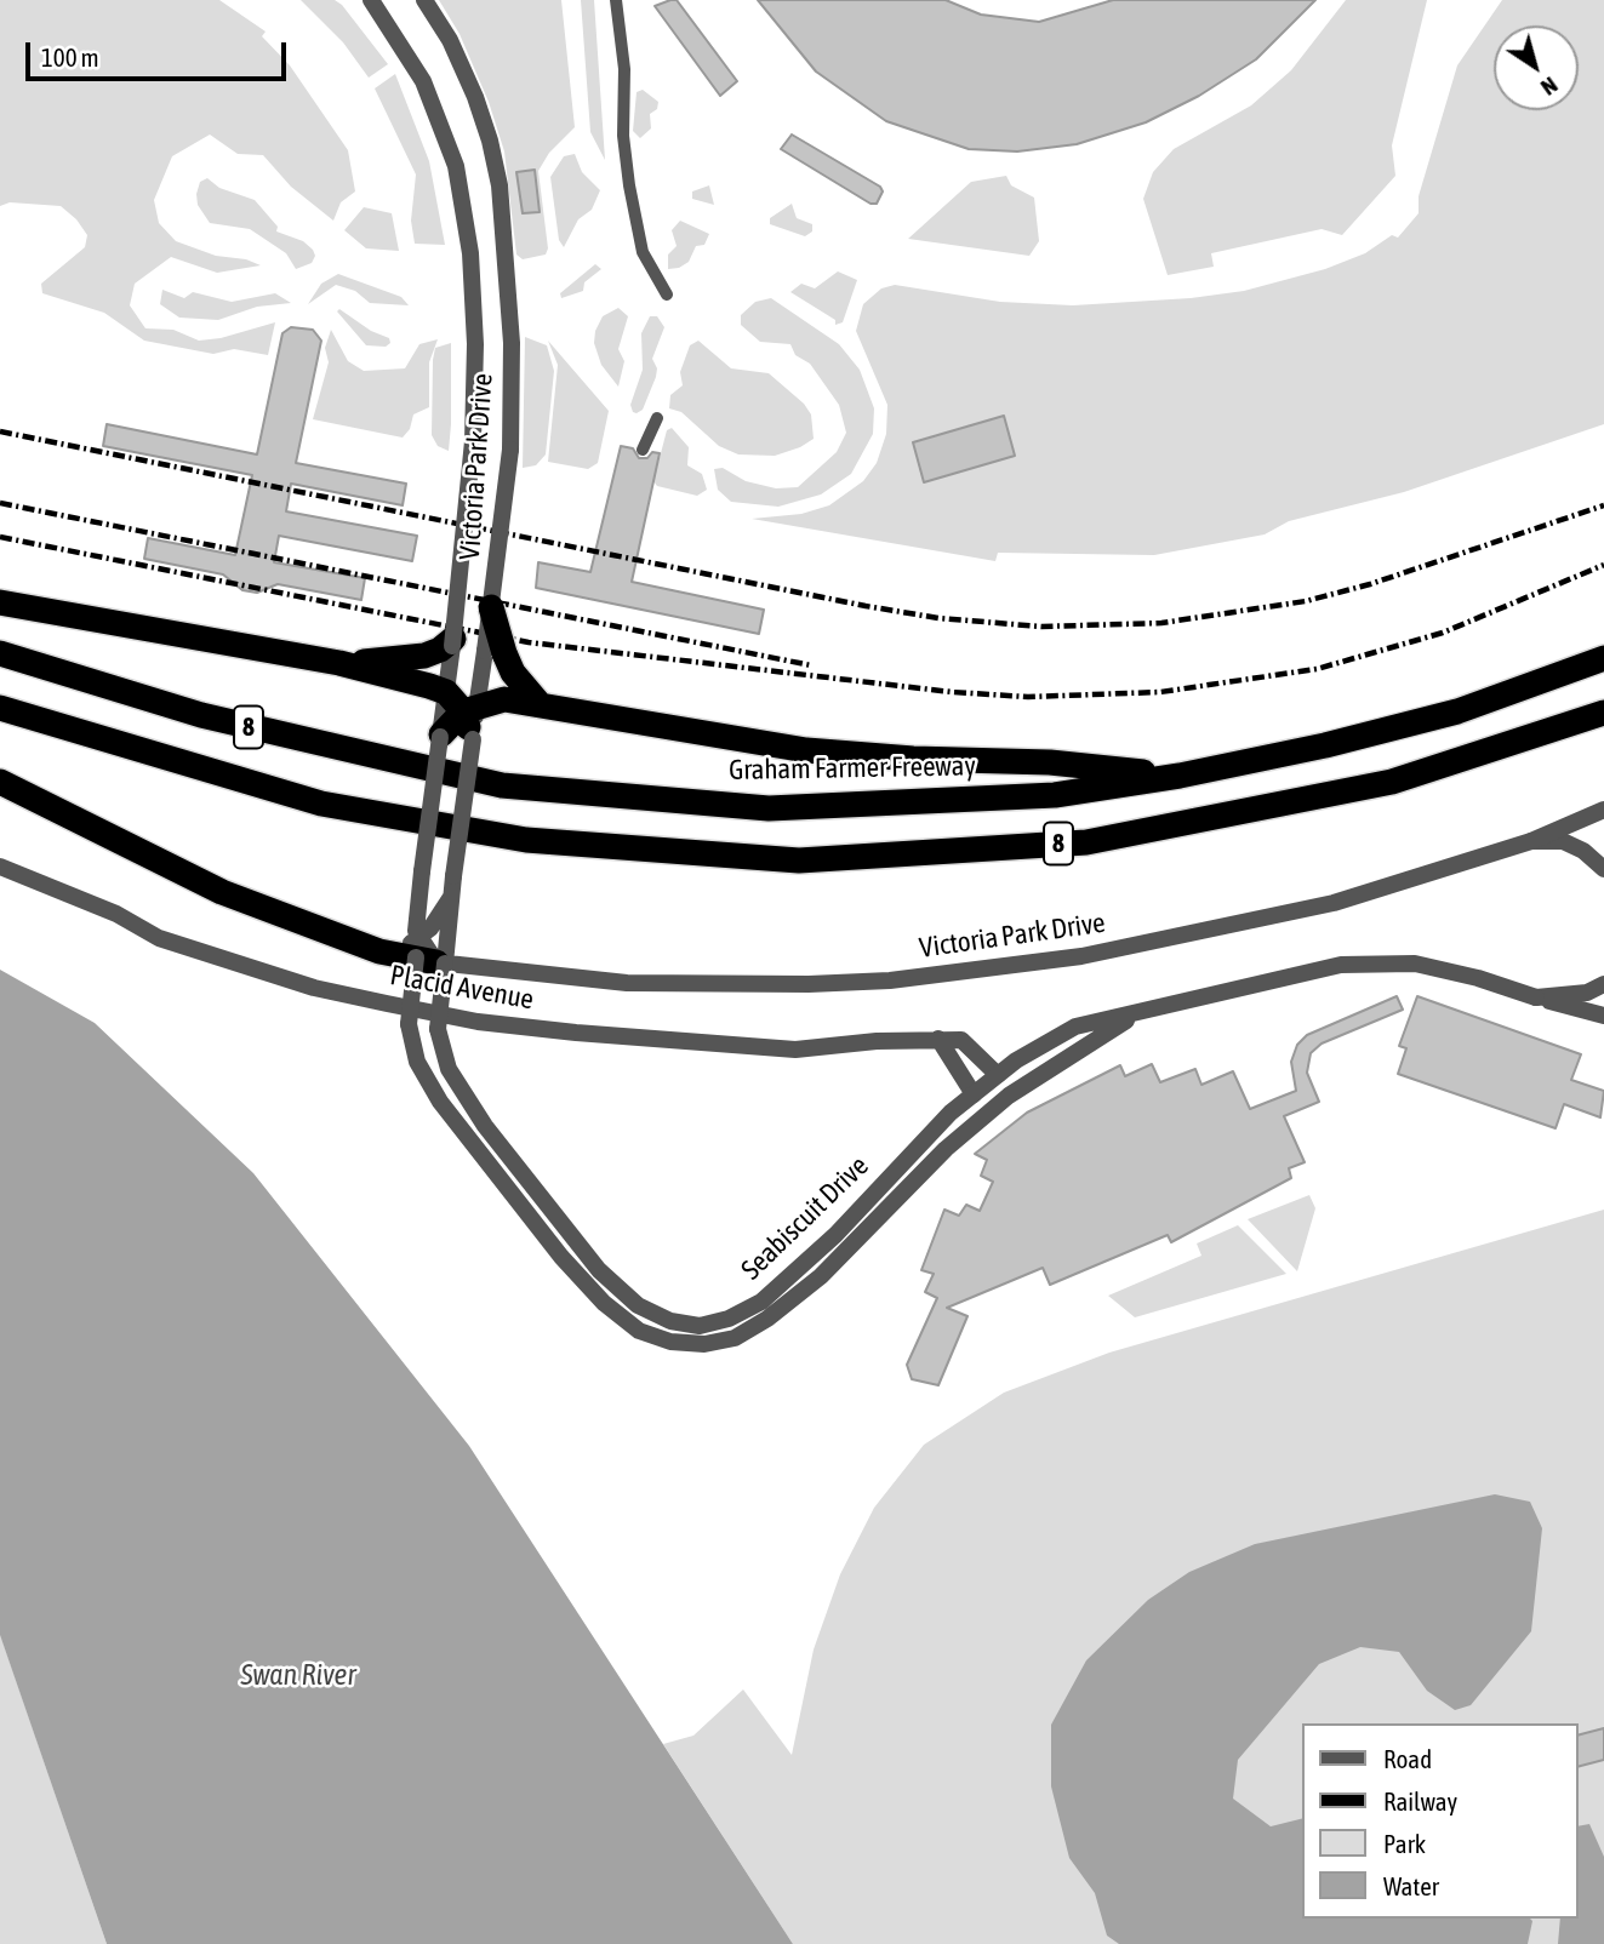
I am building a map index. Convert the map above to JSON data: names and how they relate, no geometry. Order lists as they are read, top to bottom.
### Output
{
  "streets": {
    "highway": ["8", "Graham Farmer Freeway"],
    "street": ["Victoria Park Drive", "Placid Avenue", "Seabiscuit Drive"]
  },
  "crossings": [
    ["Victoria Park Drive", "Seabiscuit Drive"]
  ],
  "water": ["Swan River"],
  "legend": [
    "Road",
    "Railway",
    "Park",
    "Water"
  ],
  "scale_bar": "100 m",
  "north": "bottom right"
}
